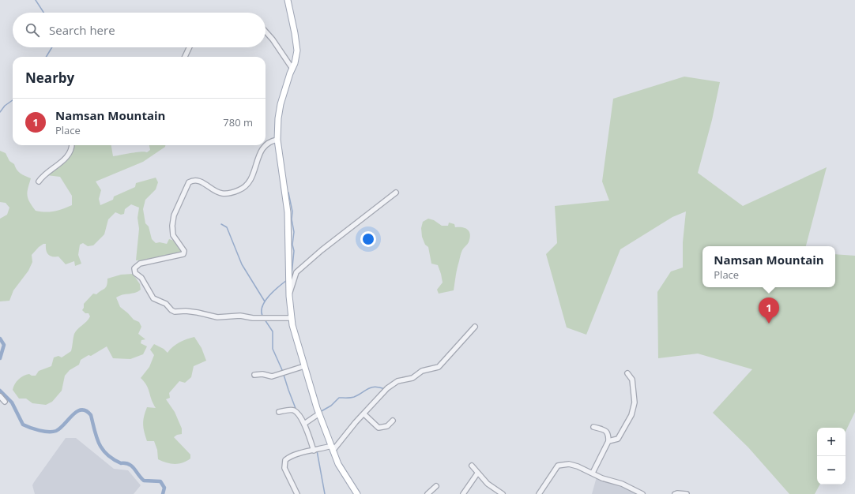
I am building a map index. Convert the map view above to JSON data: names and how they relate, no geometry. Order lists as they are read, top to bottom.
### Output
{
  "page": {
    "search": "Search here",
    "heading": "Nearby",
    "list": [
      {
        "mark": "1",
        "name": "Namsan Mountain",
        "note": "Place",
        "value": "780 m"
      }
    ],
    "popup": ["Namsan Mountain", "Place"],
    "pins": "1",
    "map_buttons": ["+", "−"]
  }
}
